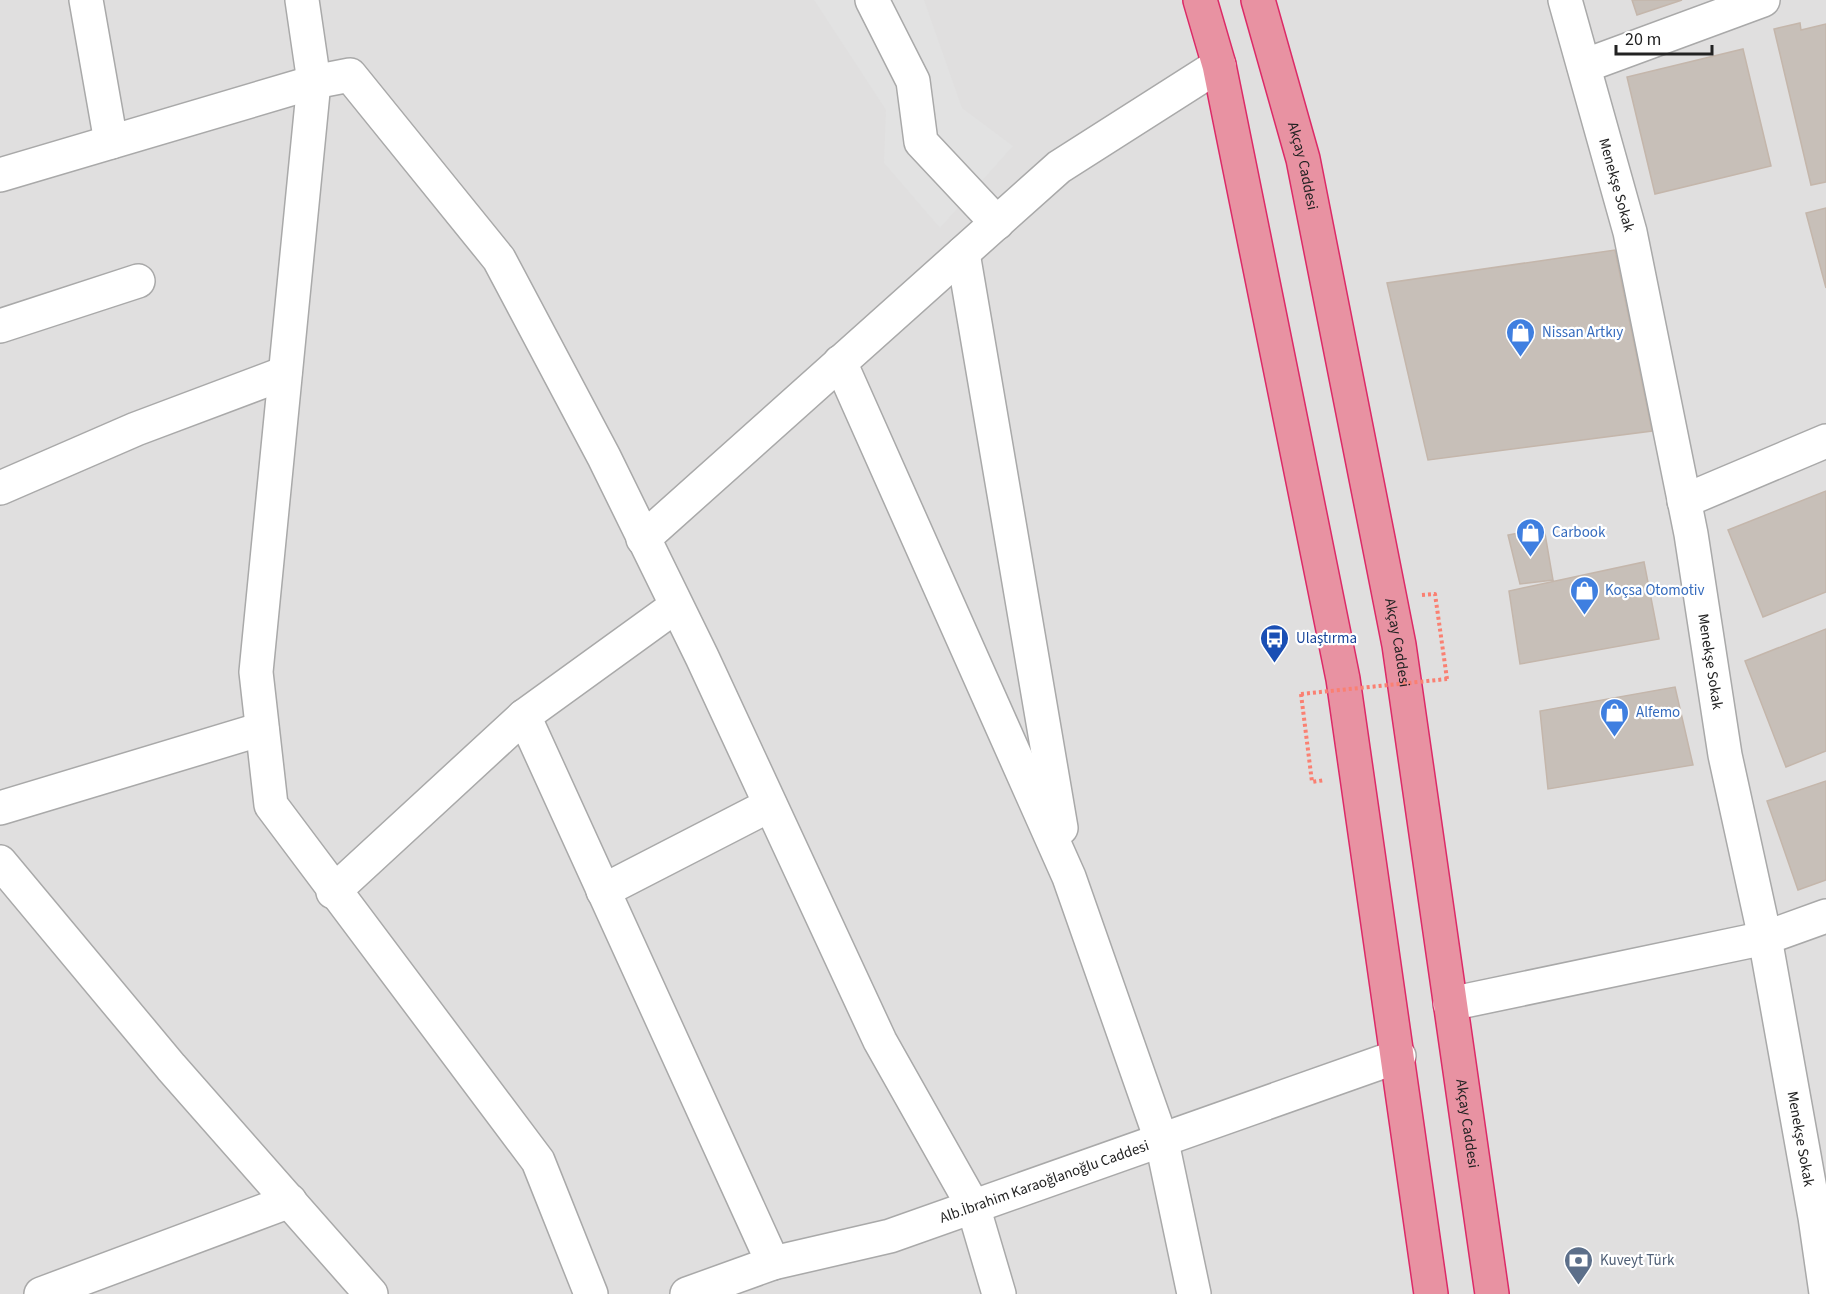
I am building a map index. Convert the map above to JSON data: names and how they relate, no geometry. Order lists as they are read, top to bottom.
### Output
{
  "streets": {
    "highway": ["Akçay Caddesi"],
    "street": ["Menekşe Sokak", "Alb.İbrahim Karaoğlanoğlu Caddesi"]
  },
  "places": {
    "shop": [
      "Nissan Artkıy",
      "Carbook",
      "Koçsa Otomotiv",
      "Alfemo"
    ],
    "bus stop": ["Ulaştırma"],
    "bank": ["Kuveyt Türk"]
  },
  "scale_bar": "20 m"
}
